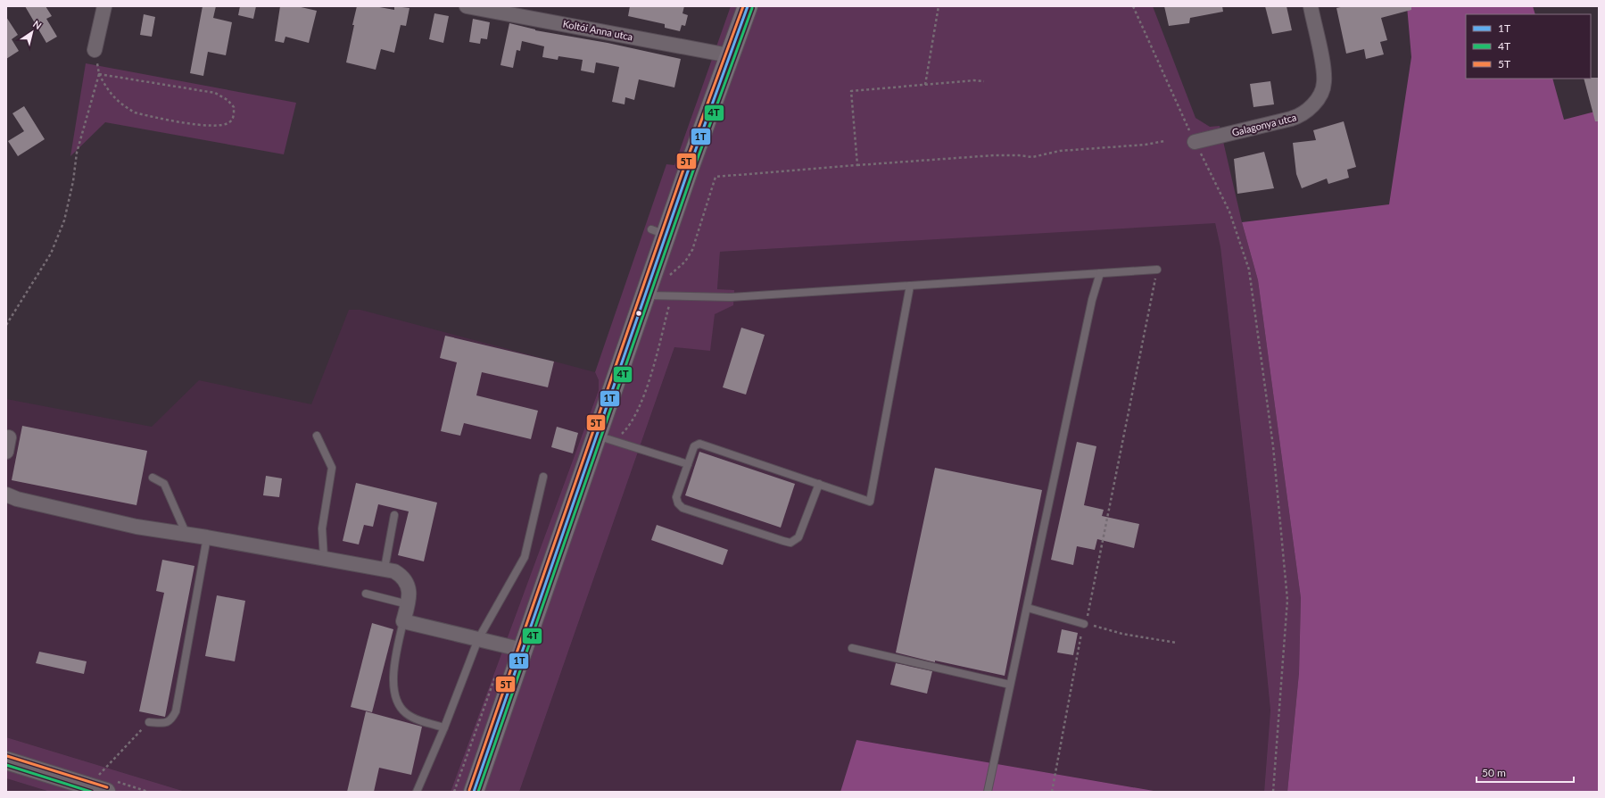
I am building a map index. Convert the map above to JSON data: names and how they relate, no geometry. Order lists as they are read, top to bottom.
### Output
{
  "streets": {
    "street": ["Koltói Anna utca", "Galagonya utca"]
  },
  "lines": ["transit line 1T", "transit line 5T", "transit line 4T"],
  "legend": ["1T", "4T", "5T"],
  "scale_bar": "50 m",
  "north": "top right"
}
